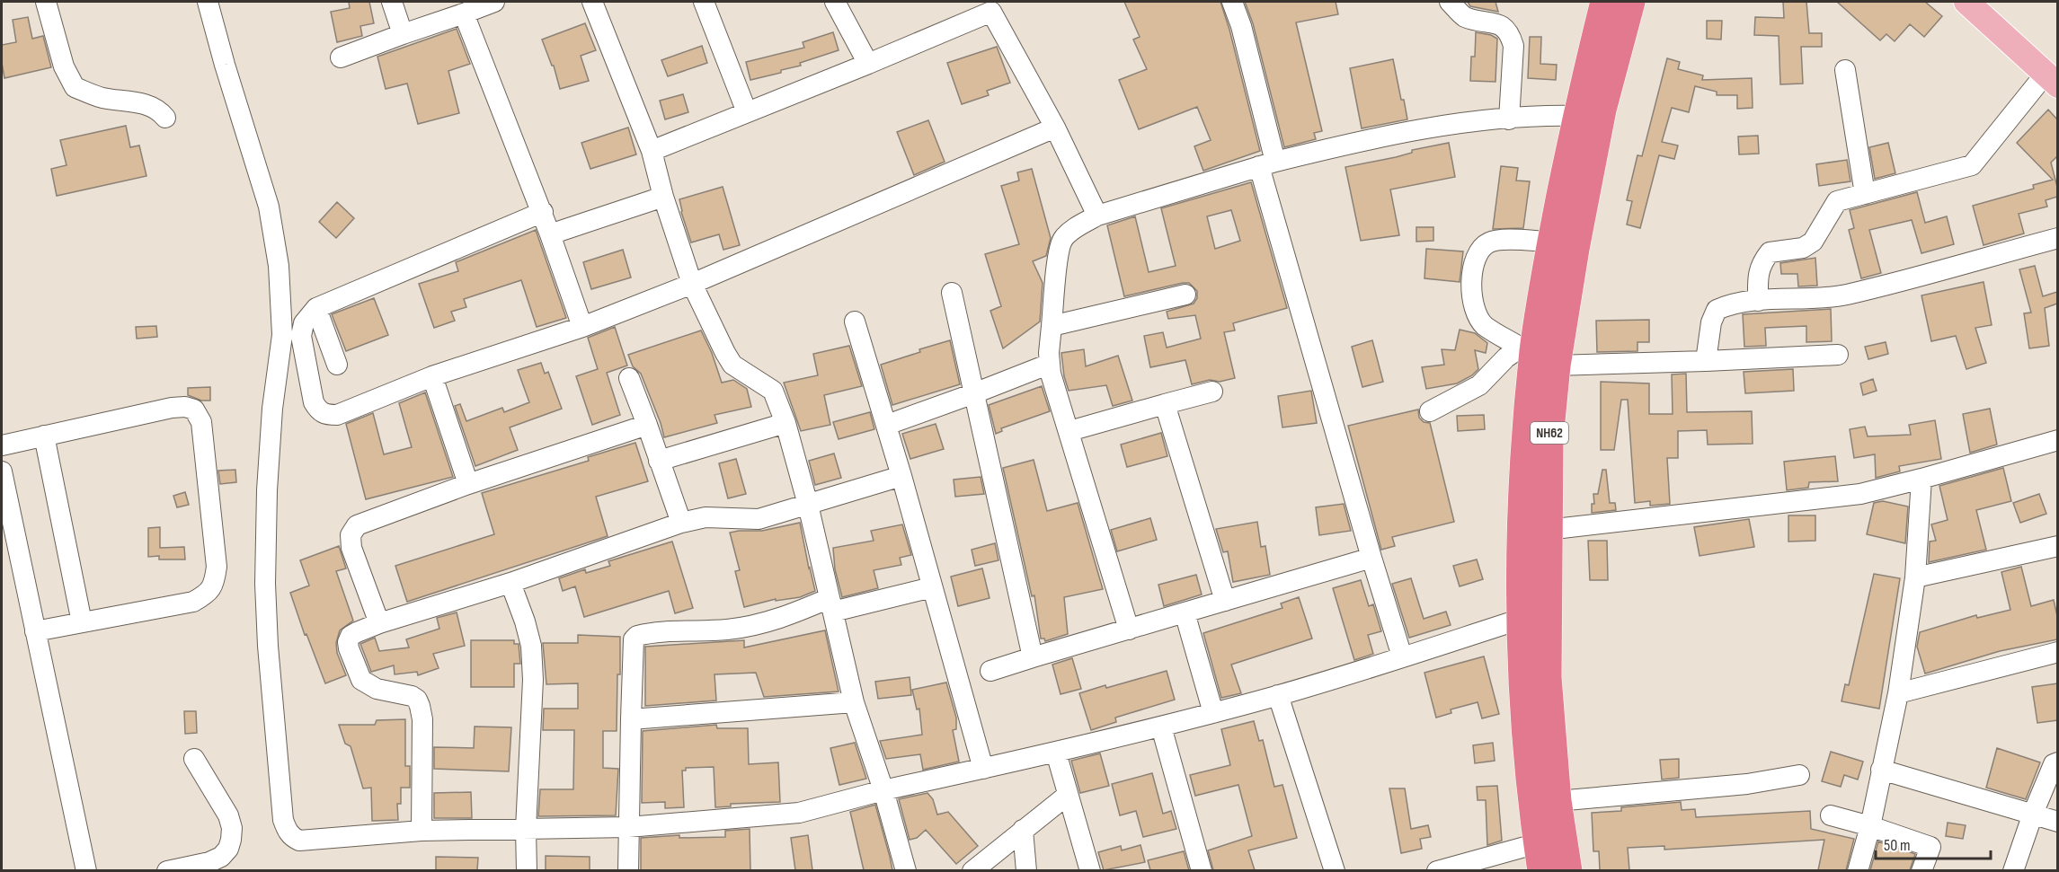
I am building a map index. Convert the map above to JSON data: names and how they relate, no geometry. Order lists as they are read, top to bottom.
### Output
{
  "streets": {
    "highway": ["NH62"]
  },
  "scale_bar": "50 m"
}
